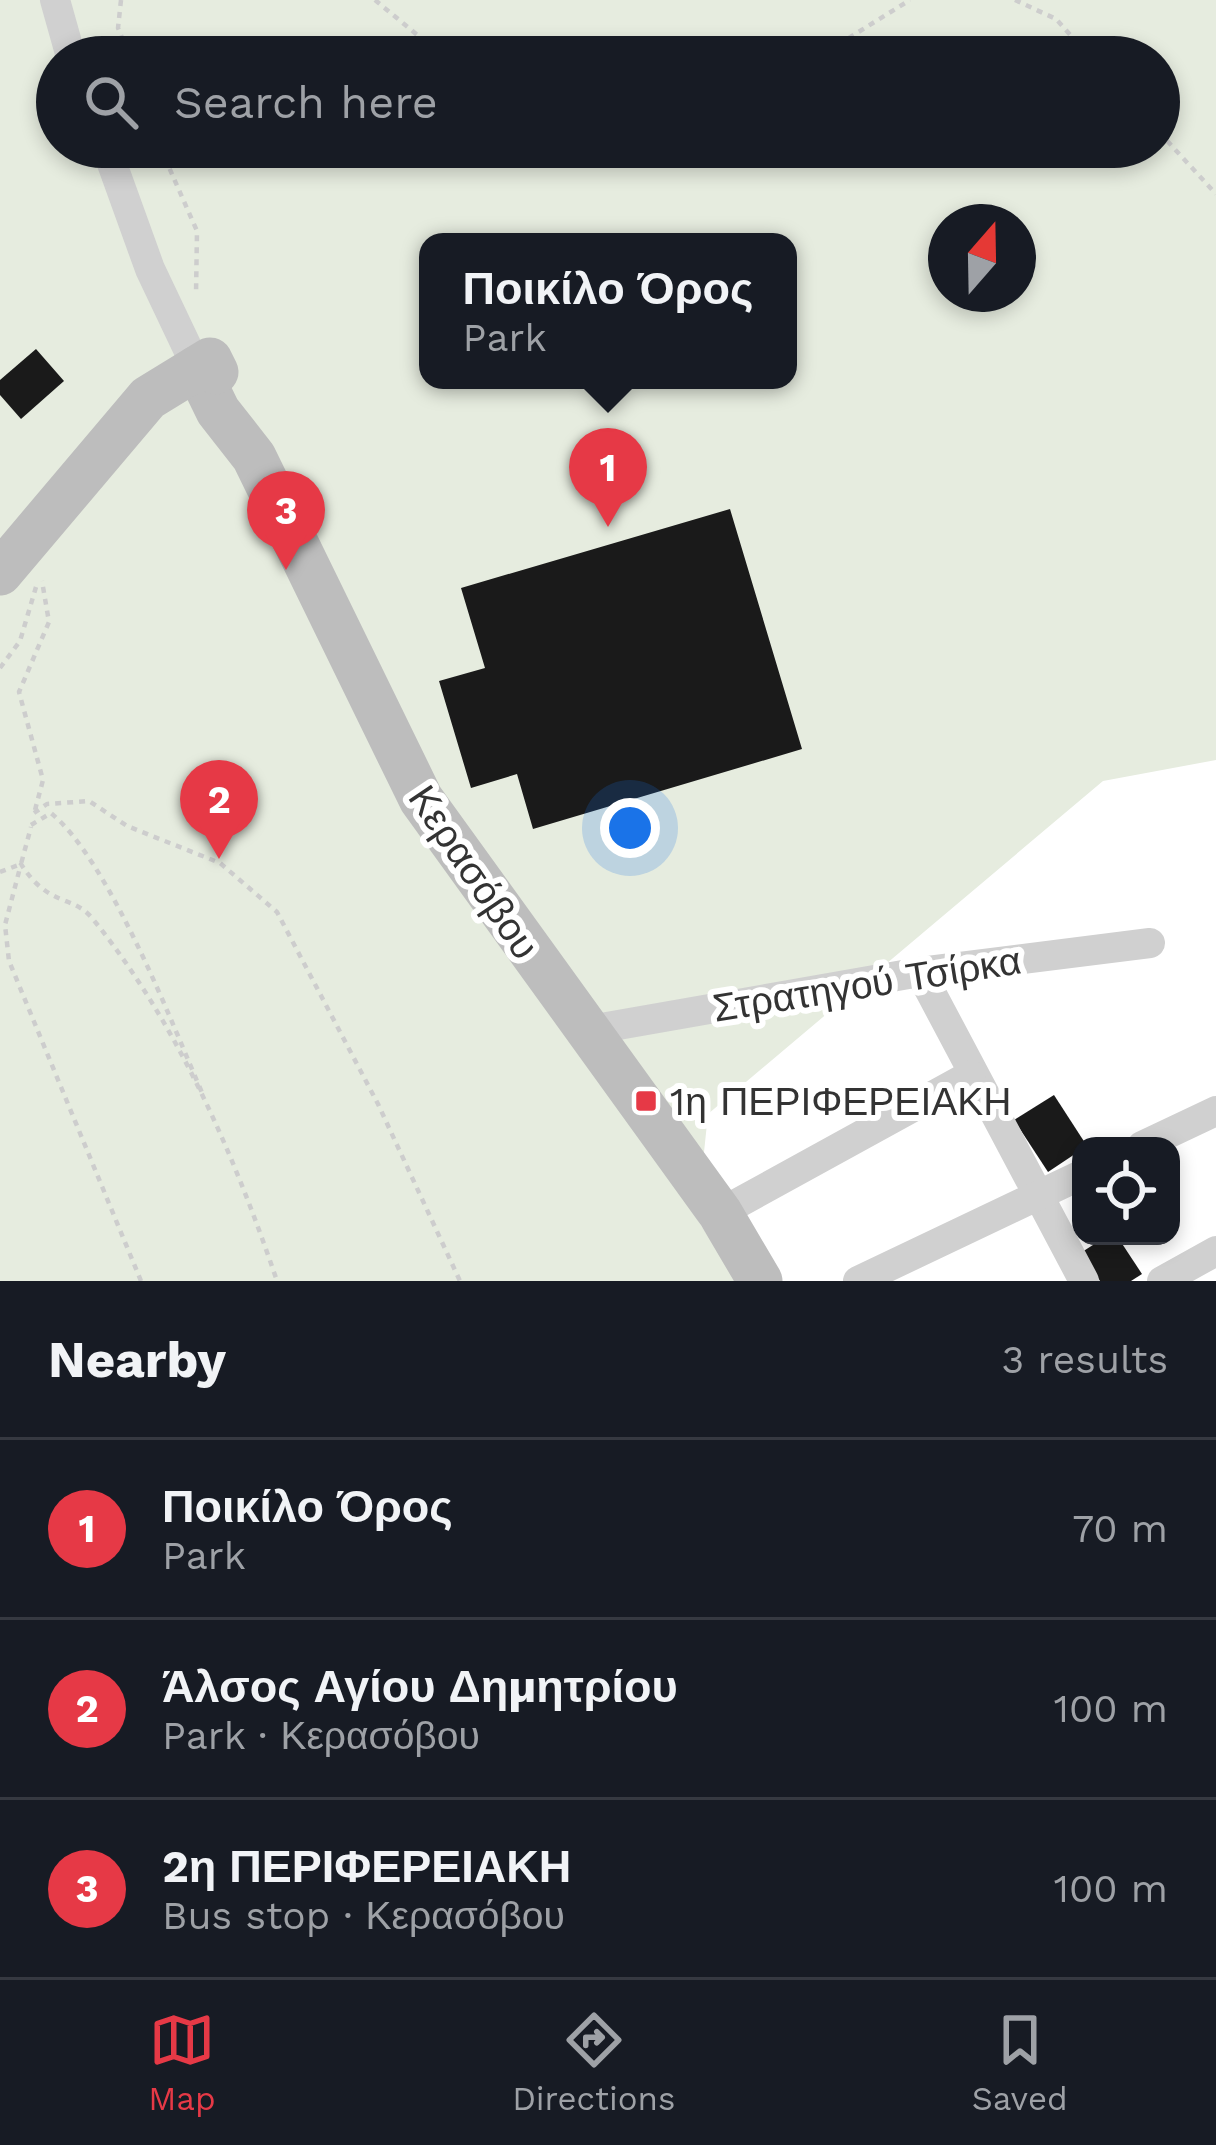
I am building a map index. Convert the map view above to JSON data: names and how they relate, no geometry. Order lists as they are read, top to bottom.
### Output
{
  "streets": {
    "street": ["Κερασόβου", "Στρατηγού Τσίρκα"]
  },
  "crossings": [
    ["Κερασόβου", "Στρατηγού Τσίρκα"]
  ],
  "places": {
    "transit": ["1η ΠΕΡΙΦΕΡΕΙΑΚΗ"]
  },
  "north": "top",
  "page": {
    "search": "Search here",
    "popup": ["Ποικίλο Όρος", "Park"],
    "pins": ["1", "3", "2"],
    "heading": ["Nearby", "3 results"],
    "list": [
      {
        "mark": "1",
        "name": "Ποικίλο Όρος",
        "note": "Park",
        "value": "70 m"
      },
      {
        "mark": "2",
        "name": "Άλσος Αγίου Δημητρίου",
        "note": "Park · Κερασόβου",
        "value": "100 m"
      },
      {
        "mark": "3",
        "name": "2η ΠΕΡΙΦΕΡΕΙΑΚΗ",
        "note": "Bus stop · Κερασόβου",
        "value": "100 m"
      }
    ],
    "nav": ["Map", "Directions", "Saved"]
  }
}
